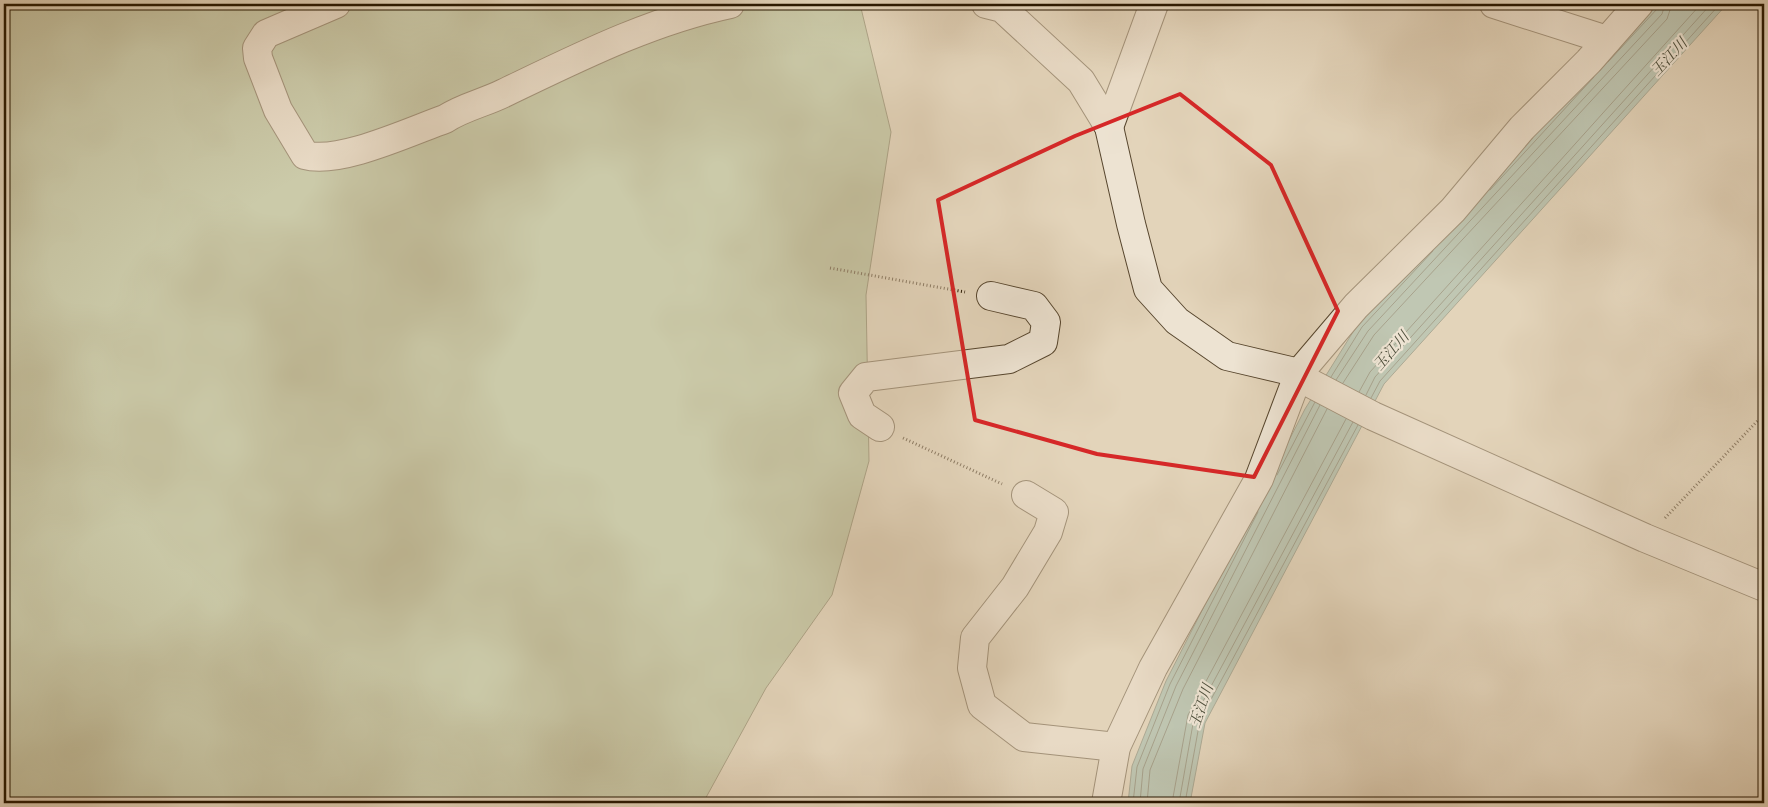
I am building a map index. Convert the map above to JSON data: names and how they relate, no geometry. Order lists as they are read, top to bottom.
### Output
{
  "water": ["玉江川"]
}
